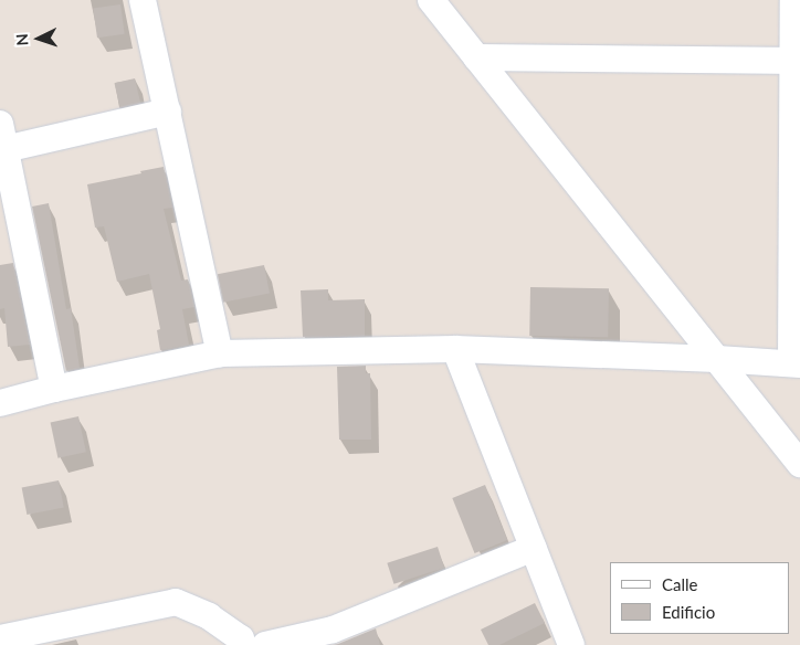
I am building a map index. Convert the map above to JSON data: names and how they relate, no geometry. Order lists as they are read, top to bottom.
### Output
{
  "legend": ["Calle", "Edificio"],
  "north": "left"
}
